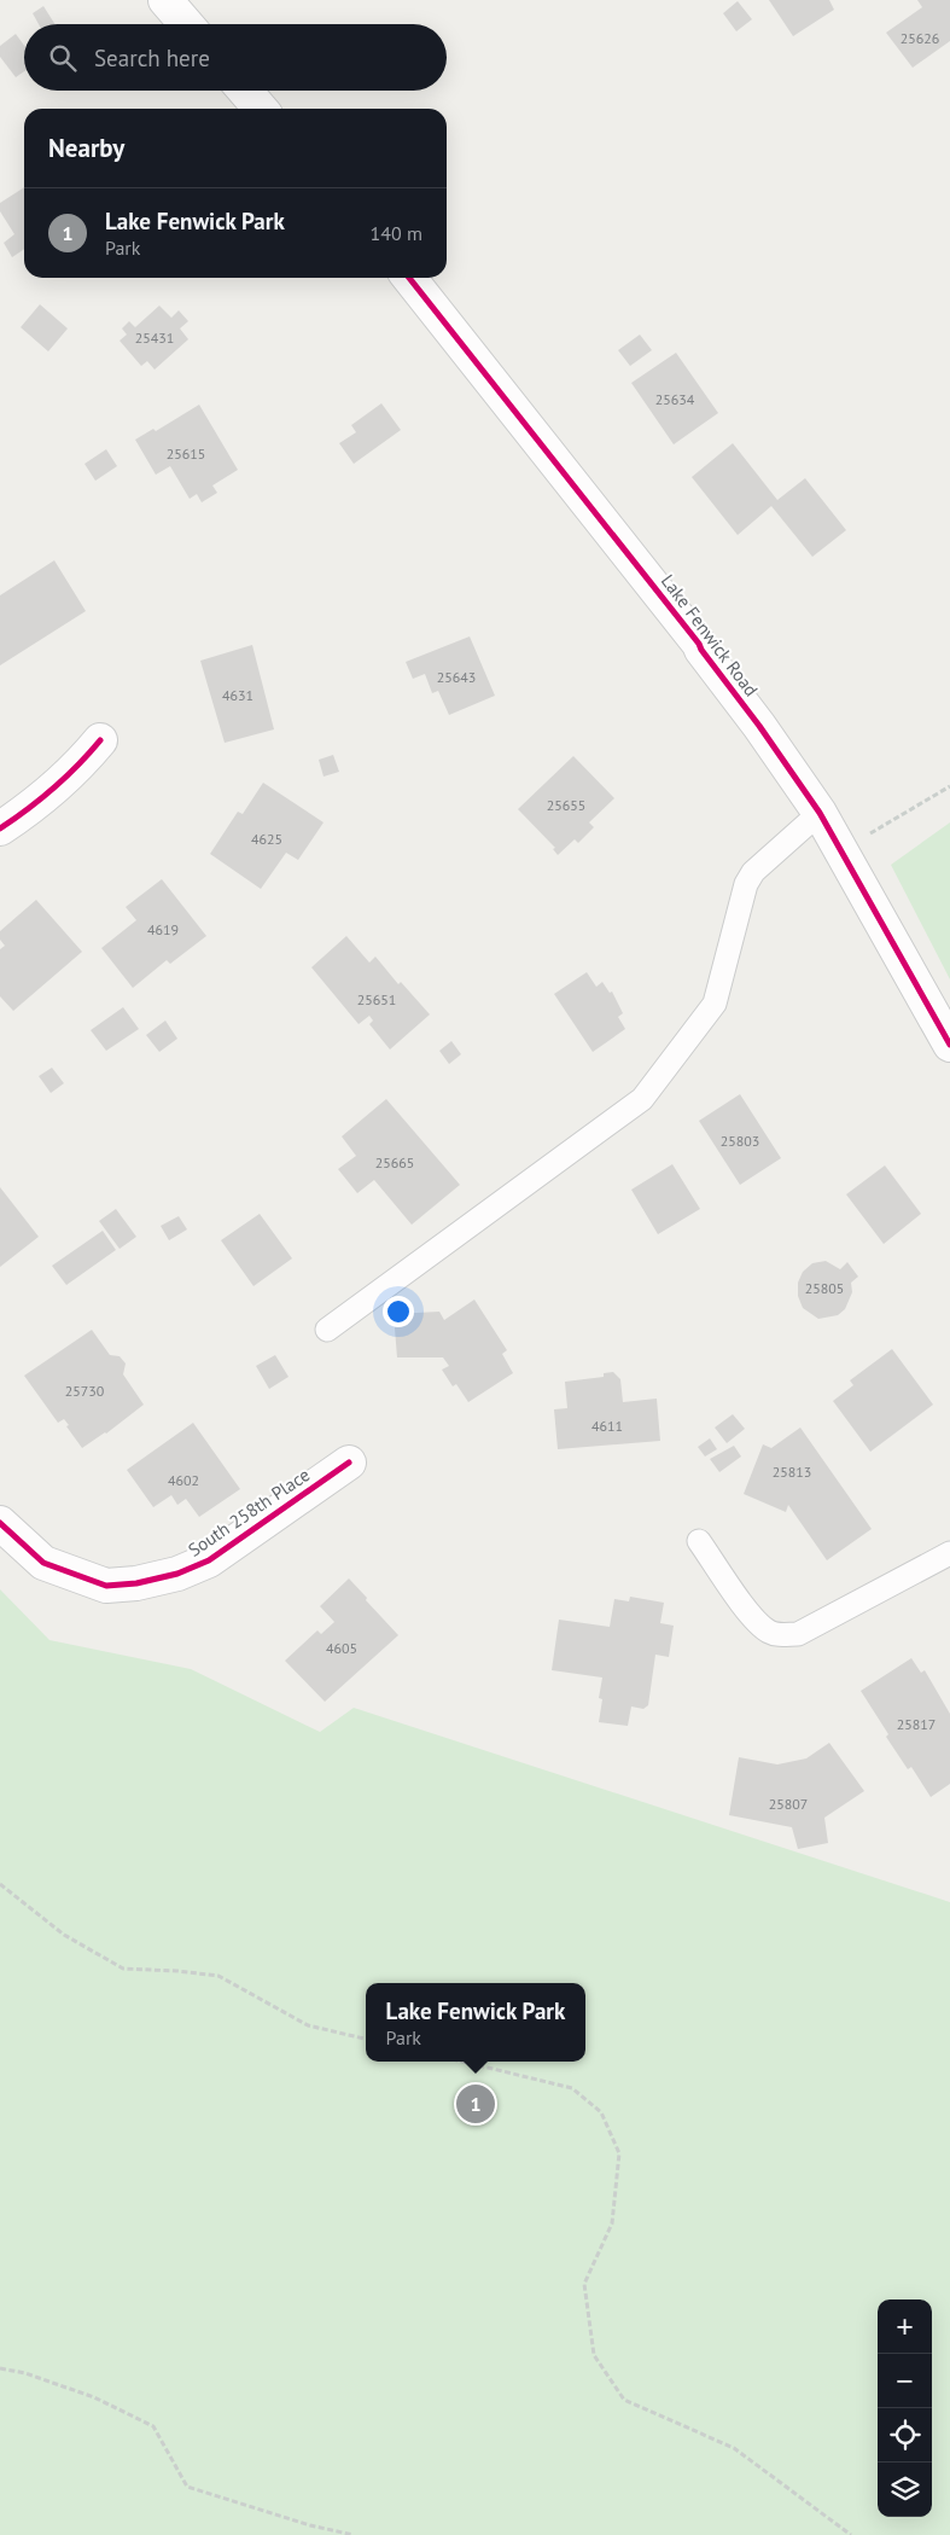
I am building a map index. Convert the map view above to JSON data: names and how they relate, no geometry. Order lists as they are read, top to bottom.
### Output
{
  "streets": {
    "street": ["Lake Fenwick Road", "South 258th Place"]
  },
  "house_numbers": [
    "25626",
    "25431",
    "25634",
    "25615",
    "25643",
    "4631",
    "25655",
    "4625",
    "4619",
    "25651",
    "25803",
    "25665",
    "25805",
    "25730",
    "4611",
    "25813",
    "4602",
    "4605",
    "25817",
    "25807"
  ],
  "page": {
    "search": "Search here",
    "heading": "Nearby",
    "list": [
      {
        "mark": "1",
        "name": "Lake Fenwick Park",
        "note": "Park",
        "value": "140 m"
      }
    ],
    "popup": ["Lake Fenwick Park", "Park"],
    "pins": "1",
    "map_buttons": ["+", "−"]
  }
}
